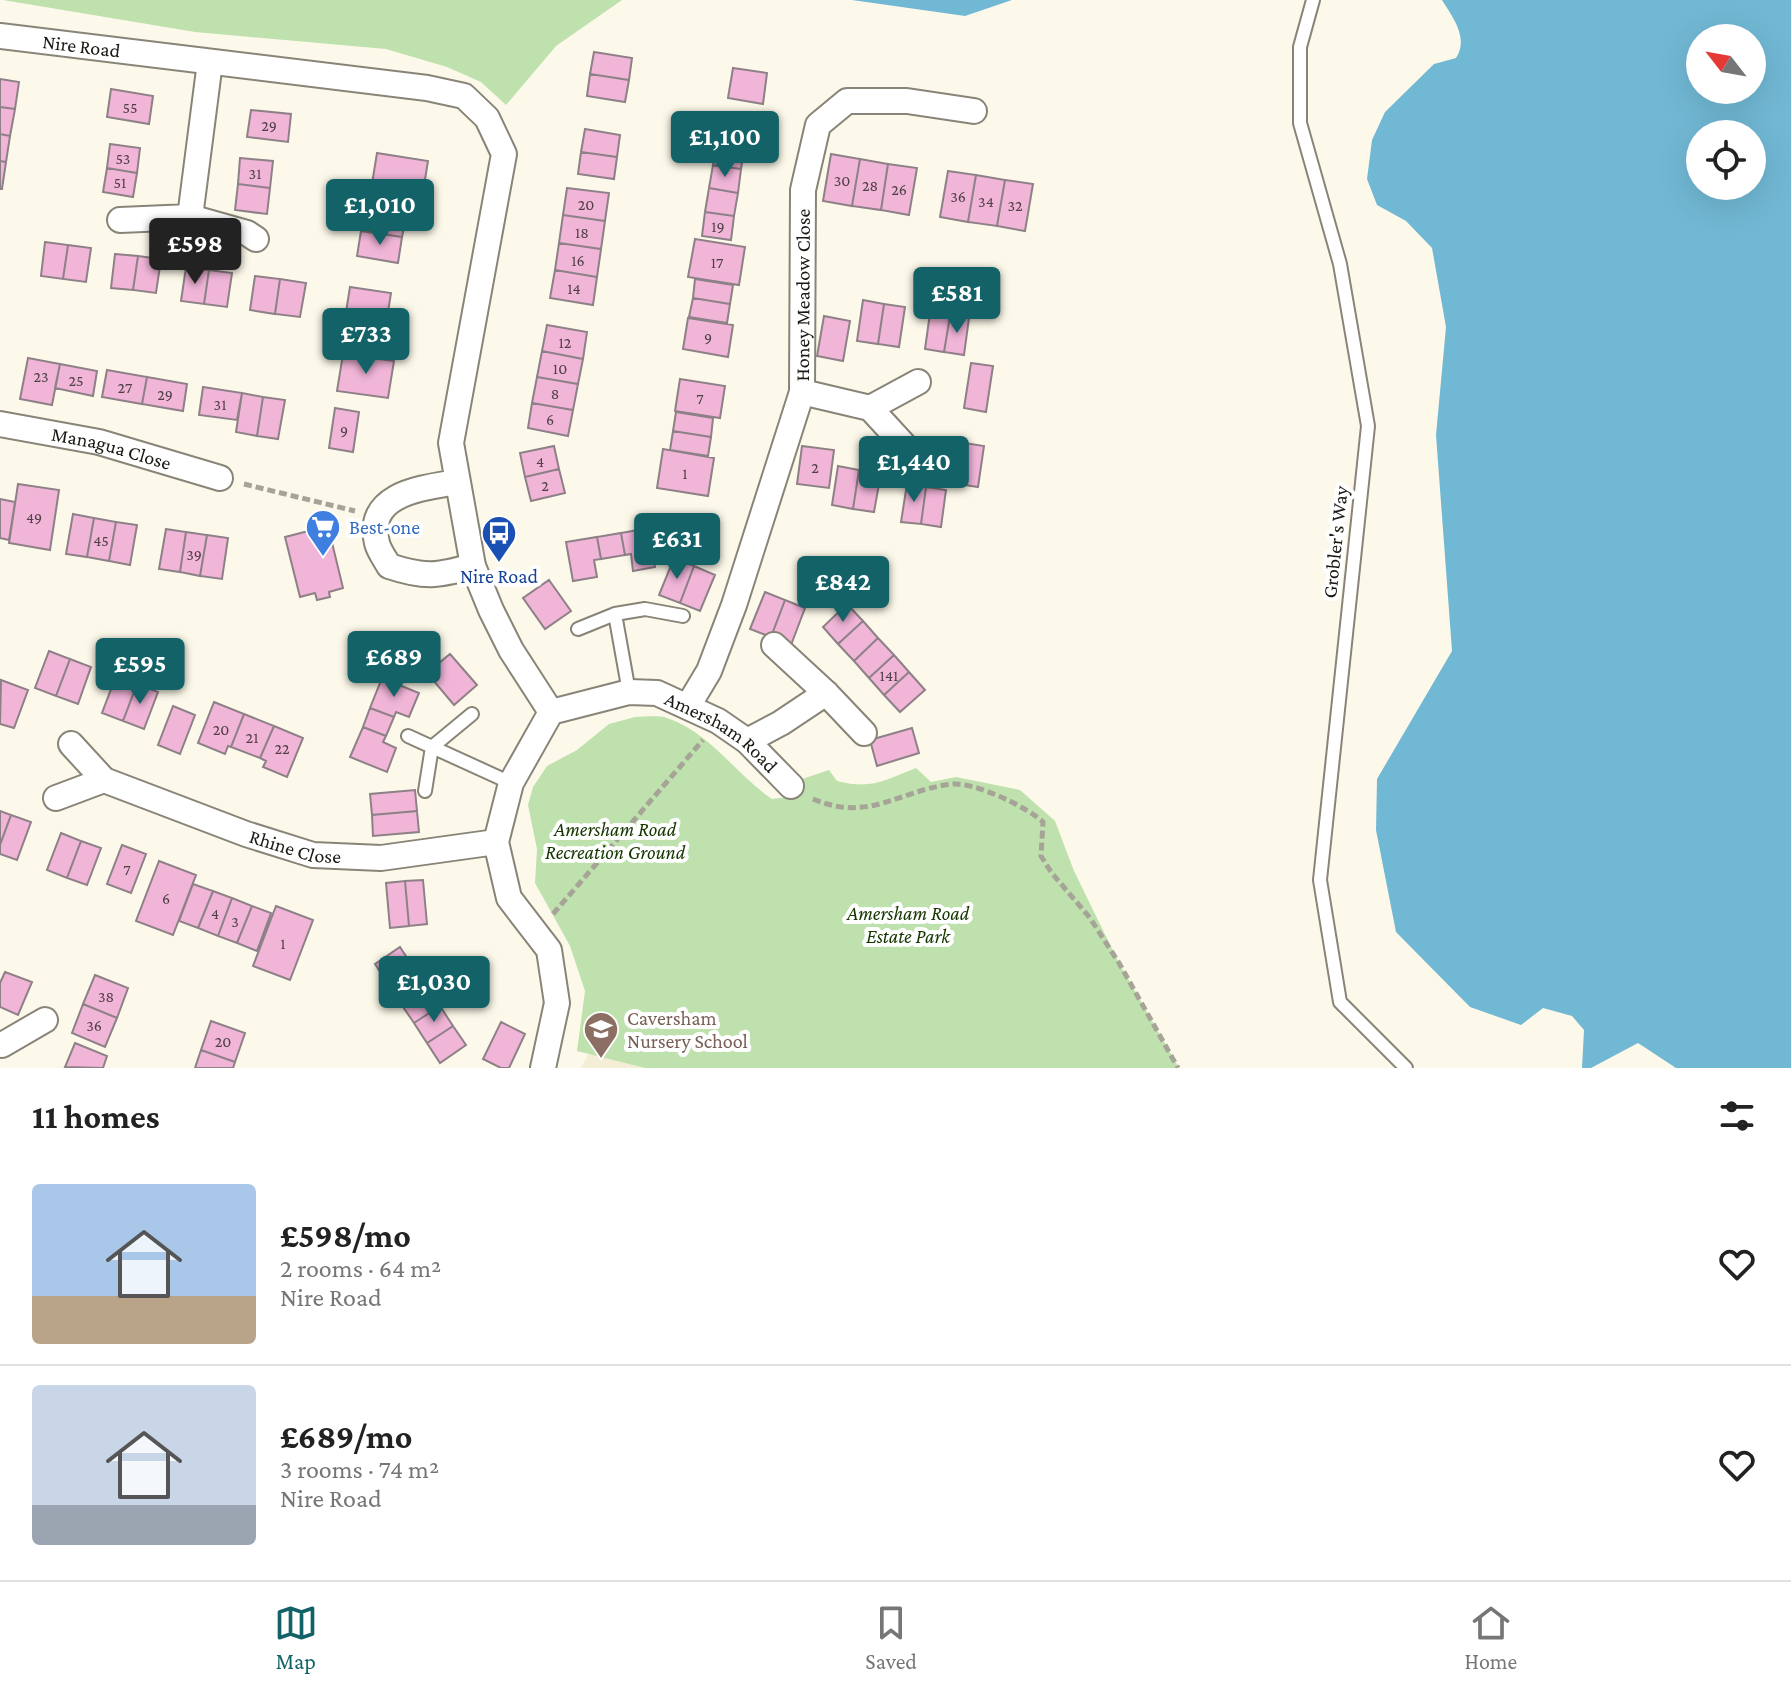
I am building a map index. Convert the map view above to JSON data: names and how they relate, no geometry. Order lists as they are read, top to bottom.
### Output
{
  "streets": {
    "street": [
      "Nire Road",
      "Honey Meadow Close",
      "Managua Close",
      "Amersham Road",
      "Rhine Close"
    ],
    "lane": ["Grobler's Way"]
  },
  "crossings": [
    ["Nire Road", "Amersham Road"],
    ["Honey Meadow Close", "Amersham Road"]
  ],
  "parks": ["Amersham Road Recreation Ground", "Amersham Road Estate Park"],
  "places": {
    "supermarket": ["Best-one"],
    "bus stop": ["Nire Road"],
    "school or university": ["Caversham Nursery School"]
  },
  "house_numbers": [
    "55",
    "29",
    "53",
    "31",
    "30",
    "51",
    "28",
    "26",
    "36",
    "34",
    "20",
    "32",
    "19",
    "18",
    "16",
    "17",
    "14",
    "9",
    "12",
    "10",
    "23",
    "25",
    "27",
    "8",
    "29",
    "7",
    "31",
    "6",
    "9",
    "4",
    "2",
    "1",
    "2",
    "49",
    "45",
    "39",
    "141",
    "20",
    "21",
    "22",
    "7",
    "6",
    "4",
    "3",
    "1",
    "38",
    "36",
    "20"
  ],
  "north": "top left",
  "page": {
    "price": [
      "£1,100",
      "£1,010",
      "£598",
      "£581",
      "£733",
      "£1,440",
      "£631",
      "£842",
      "£689",
      "£595",
      "£1,030"
    ],
    "heading": "11 homes",
    "list": [
      {
        "name": "£598/mo",
        "note": "2 rooms · 64 m² · Nire Road"
      },
      {
        "name": "£689/mo",
        "note": "3 rooms · 74 m² · Nire Road"
      }
    ],
    "tabs": ["Map", "Saved", "Home"]
  }
}
